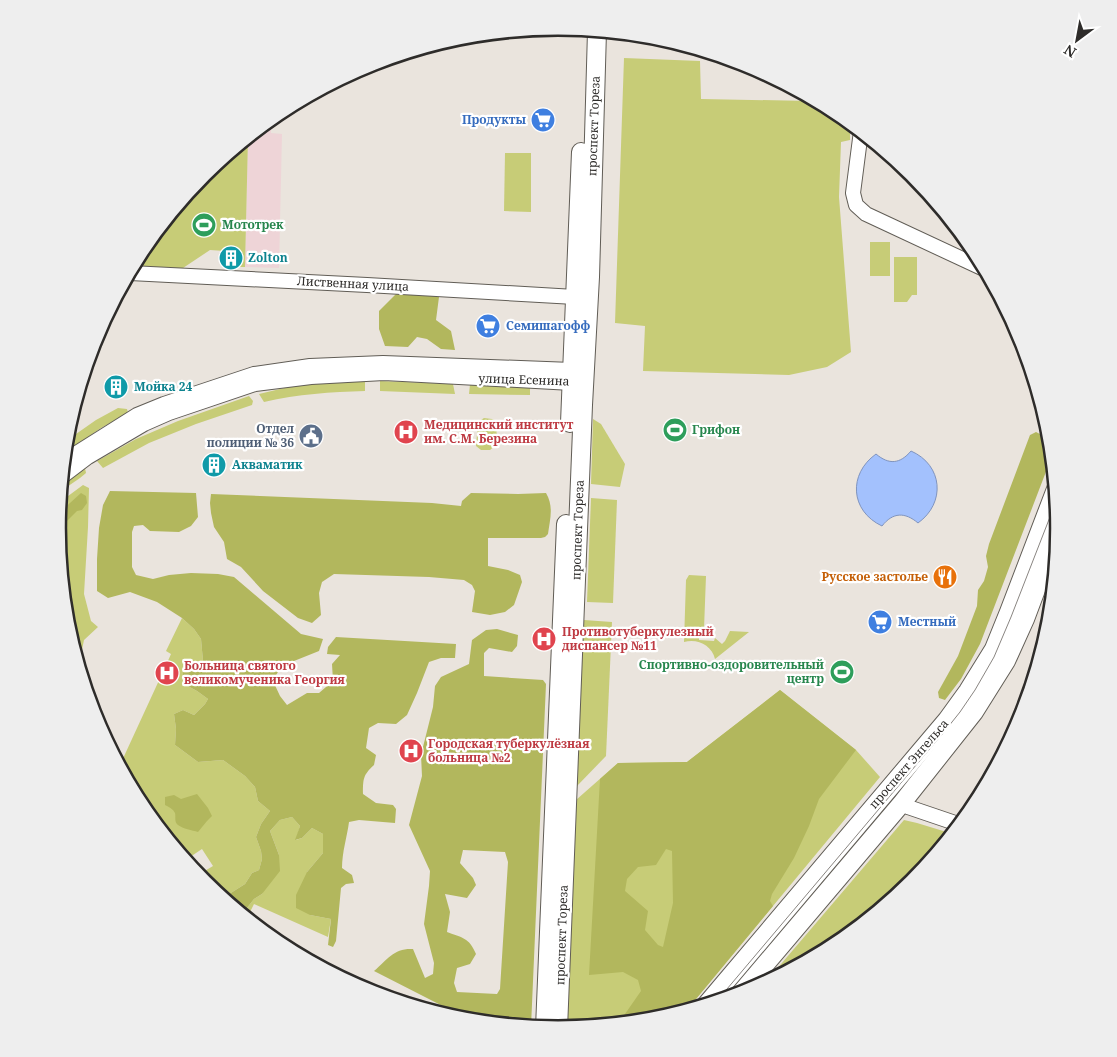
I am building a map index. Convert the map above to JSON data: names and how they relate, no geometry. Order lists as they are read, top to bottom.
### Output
{
  "streets": {
    "main road": ["проспект Тореза", "проспект Энгельса"],
    "street": ["Лиственная улица", "улица Есенина"]
  },
  "crossings": [
    ["проспект Тореза", "Лиственная улица"],
    ["проспект Тореза", "улица Есенина"]
  ],
  "places": {
    "supermarket": ["Продукты", "Семишагофф", "Местный"],
    "sports": ["Мототрек", "Грифон", "Спортивно-оздоровительный центр"],
    "building": ["Zolton", "Мойка 24", "Акваматик"],
    "hospital": [
      "Медицинский институт им. С.М. Березина",
      "Противотуберкулезный диспансер №11",
      "Больница святого великомученика Георгия",
      "Городская туберкулёзная больница №2"
    ],
    "public building": ["Отдел полиции № 36"],
    "restaurant": ["Русское застолье"]
  },
  "north": "bottom left"
}
